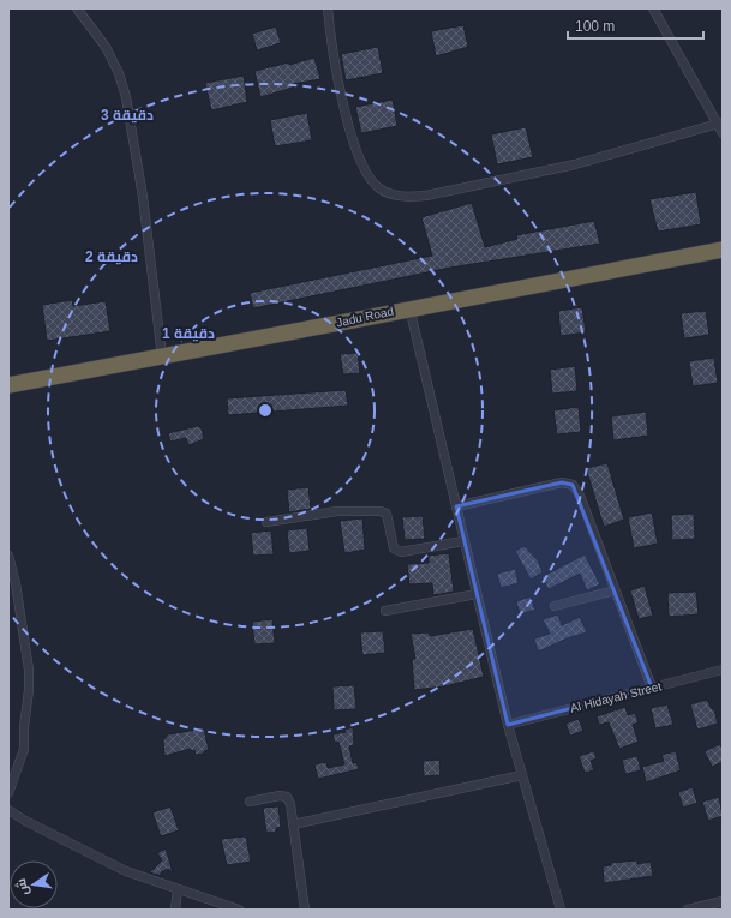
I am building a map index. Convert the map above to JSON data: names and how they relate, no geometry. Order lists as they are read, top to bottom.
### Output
{
  "streets": {
    "highway": ["Jadu Road"],
    "street": ["Al Hidayah Street"]
  },
  "scale_bar": "100 m",
  "north": "left",
  "rings": ["3 دقيقة", "2 دقيقة", "1 دقيقة"]
}
